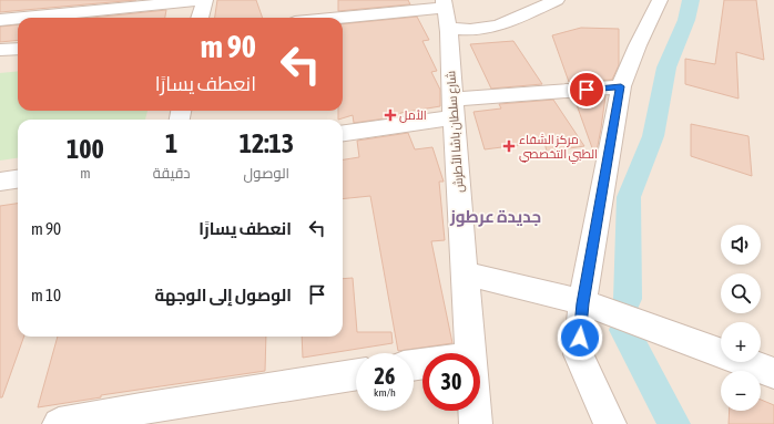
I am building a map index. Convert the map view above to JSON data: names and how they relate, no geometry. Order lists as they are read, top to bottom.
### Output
{
  "streets": {
    "street": ["شارع سلطان باشا الأطرش"]
  },
  "districts": ["جديدة عرطوز"],
  "places": {
    "health": ["الأمل", "مركز الشفاء الطبي التخصصي"]
  },
  "page": {
    "turn": ["90 m", "انعطف يسارًا"],
    "eta": [
      "12:13",
      "الوصول",
      "1",
      "دقيقة",
      "100",
      "m"
    ],
    "list": [
      {
        "name": "انعطف يسارًا",
        "value": "90 m"
      },
      {
        "name": "الوصول إلى الوجهة",
        "value": "10 m"
      }
    ],
    "map_buttons": ["+", "−"],
    "speed": "26 km/h",
    "limit": "30"
  }
}
